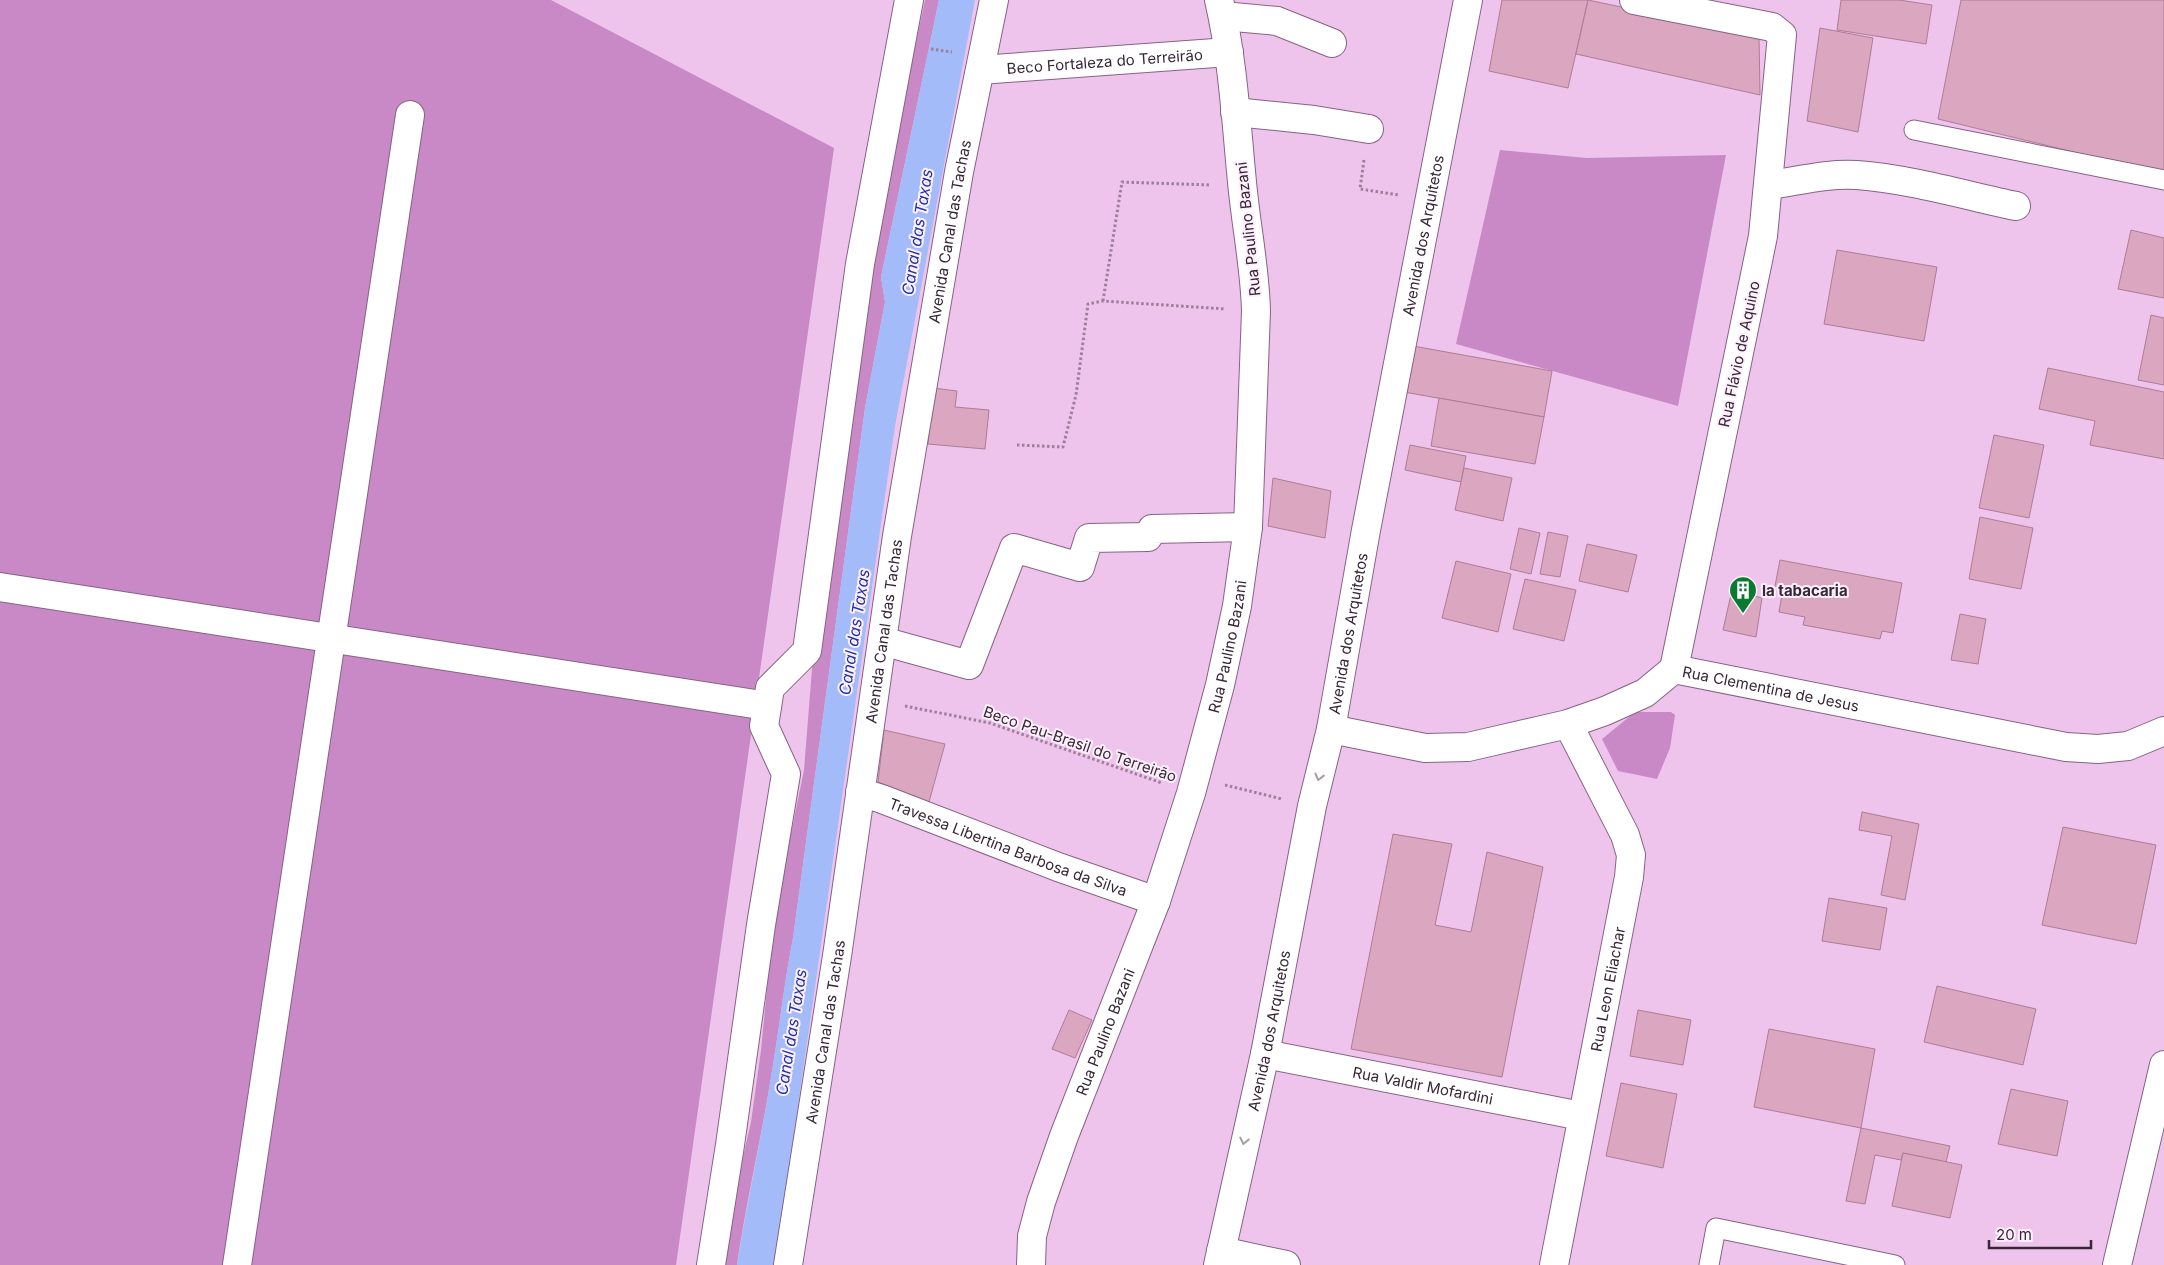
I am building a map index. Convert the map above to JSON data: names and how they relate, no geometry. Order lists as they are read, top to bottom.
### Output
{
  "streets": {
    "street": [
      "Beco Fortaleza do Terreirão",
      "Rua Paulino Bazani",
      "Avenida Canal das Tachas",
      "Avenida dos Arquitetos",
      "Rua Flávio de Aquino",
      "Rua Clementina de Jesus",
      "Travessa Libertina Barbosa da Silva",
      "Rua Leon Eliachar",
      "Rua Valdir Mofardini"
    ],
    "path": ["Beco Pau-Brasil do Terreirão"]
  },
  "crossings": [
    ["Beco Fortaleza do Terreirão", "Rua Paulino Bazani"],
    ["Beco Fortaleza do Terreirão", "Avenida Canal das Tachas"],
    ["Rua Paulino Bazani", "Beco Pau-Brasil do Terreirão"],
    ["Rua Paulino Bazani", "Travessa Libertina Barbosa da Silva"],
    ["Avenida Canal das Tachas", "Beco Pau-Brasil do Terreirão"],
    ["Avenida Canal das Tachas", "Travessa Libertina Barbosa da Silva"],
    ["Avenida dos Arquitetos", "Rua Clementina de Jesus"],
    ["Avenida dos Arquitetos", "Beco Pau-Brasil do Terreirão"],
    ["Avenida dos Arquitetos", "Rua Valdir Mofardini"],
    ["Rua Flávio de Aquino", "Rua Clementina de Jesus"],
    ["Rua Clementina de Jesus", "Rua Leon Eliachar"],
    ["Rua Leon Eliachar", "Rua Valdir Mofardini"]
  ],
  "water": ["Canal das Taxas"],
  "places": {
    "building": ["la tabacaria"]
  },
  "scale_bar": "20 m"
}
